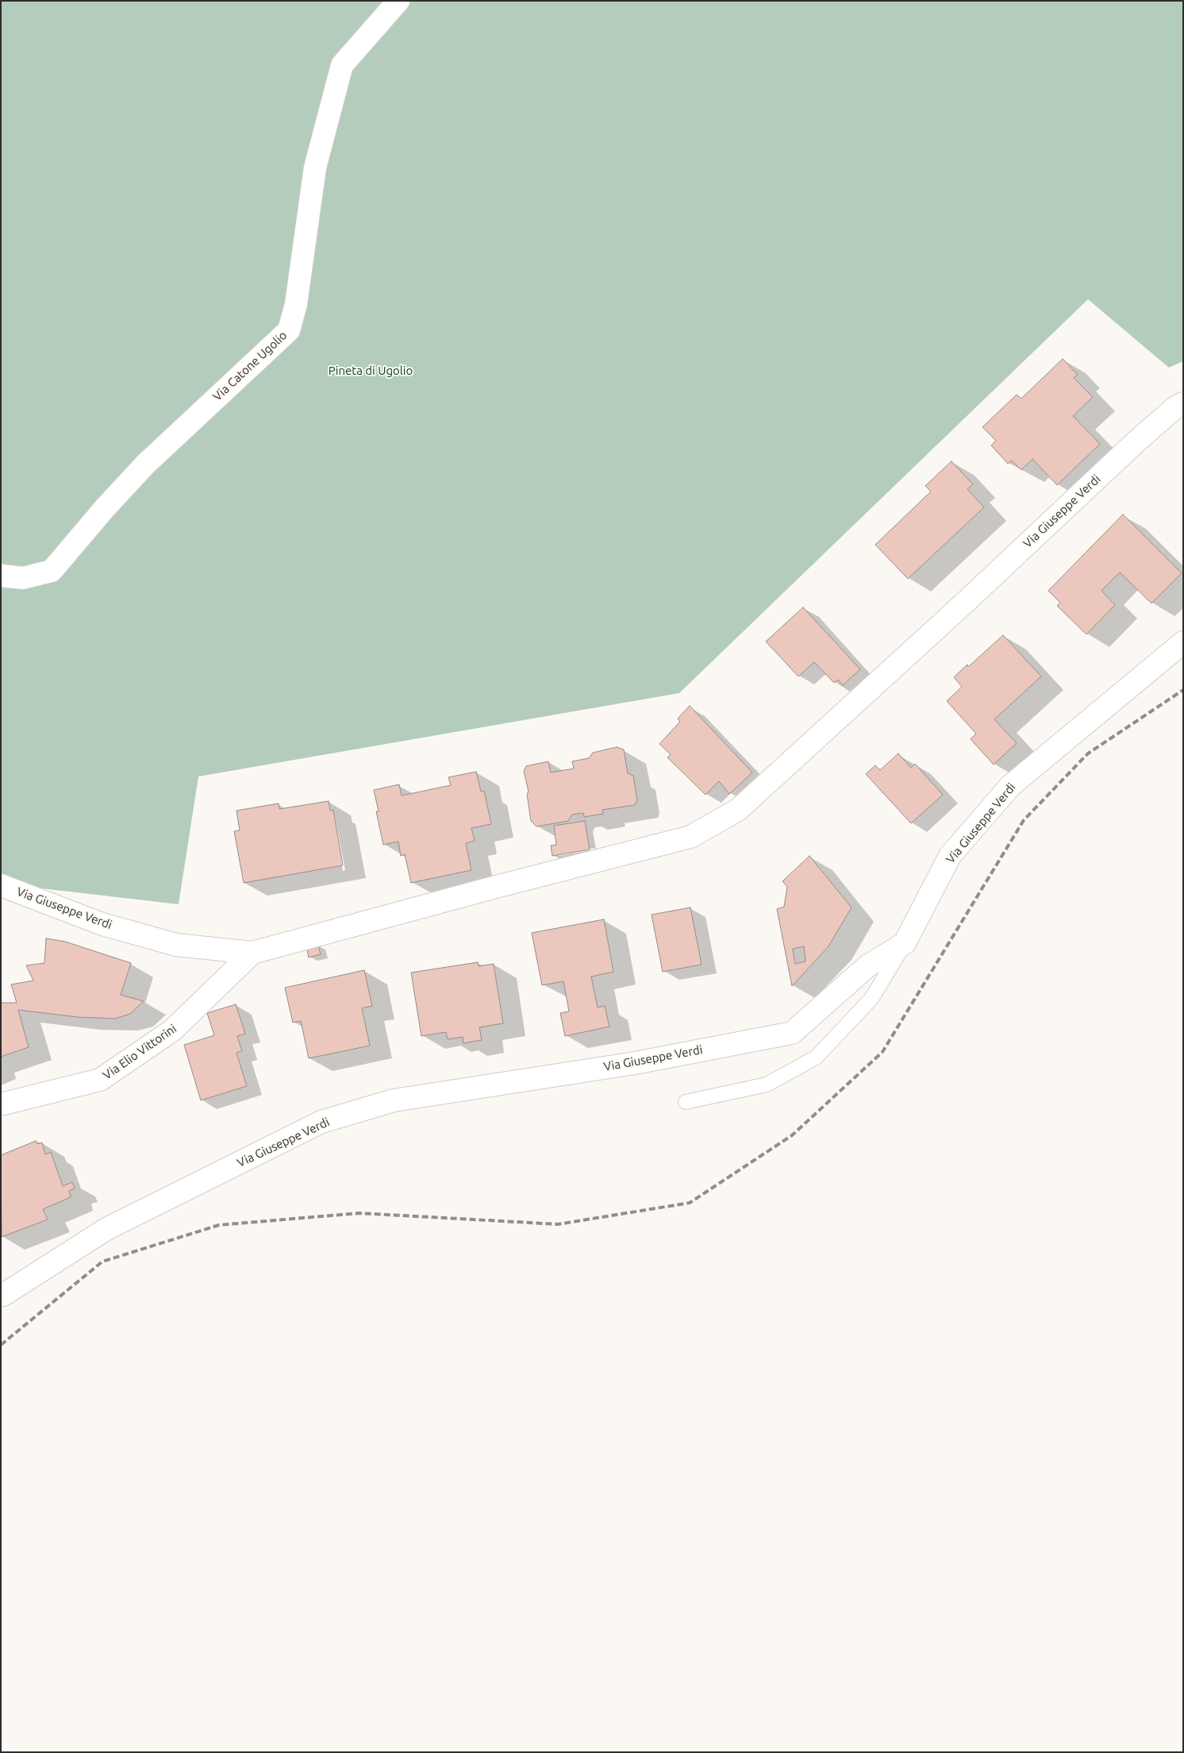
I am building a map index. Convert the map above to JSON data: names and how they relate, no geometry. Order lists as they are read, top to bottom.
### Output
{
  "streets": {
    "street": ["Via Catone Ugolio", "Via Giuseppe Verdi", "Via Elio Vittorini"]
  },
  "crossings": [
    ["Via Giuseppe Verdi", "Via Elio Vittorini"]
  ],
  "parks": ["Pineta di Ugolio"]
}
